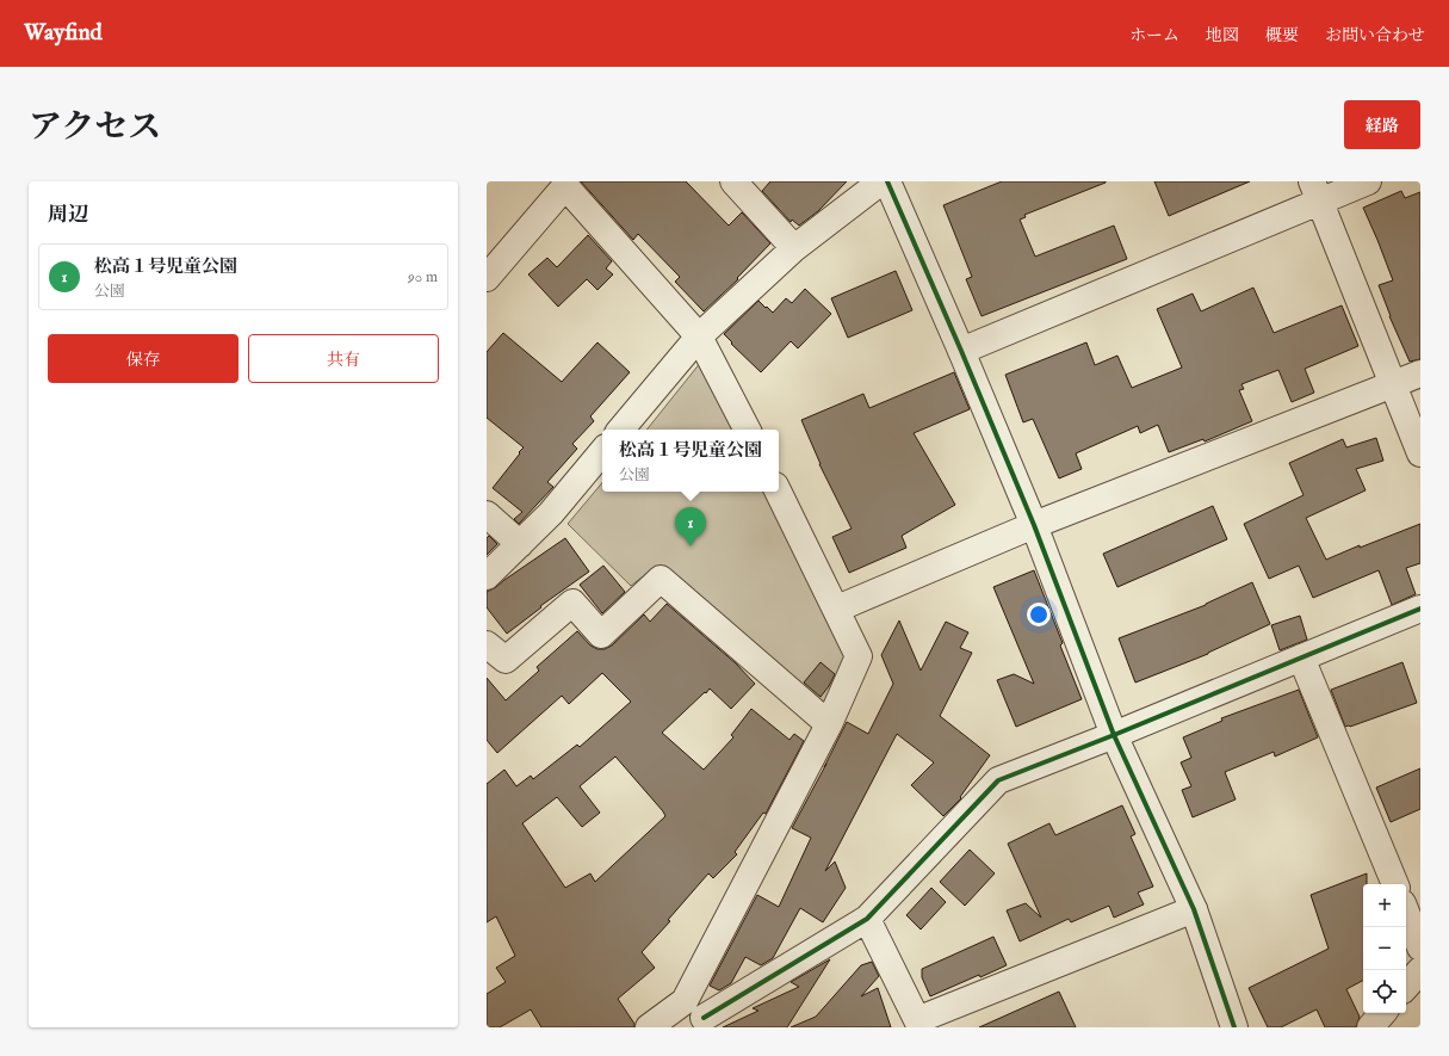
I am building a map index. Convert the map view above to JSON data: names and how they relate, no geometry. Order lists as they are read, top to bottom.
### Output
{
  "page": {
    "header": "Wayfind",
    "nav": [
      "ホーム",
      "地図",
      "概要",
      "お問い合わせ"
    ],
    "title": "アクセス",
    "buttons": [
      "経路",
      ["保存", "共有"]
    ],
    "heading": "周辺",
    "list": [
      {
        "mark": "1",
        "name": "松高１号児童公園",
        "note": "公園",
        "value": "90 m"
      }
    ],
    "popup": ["松高１号児童公園", "公園"],
    "pins": "1",
    "map_buttons": ["+", "−"]
  }
}
